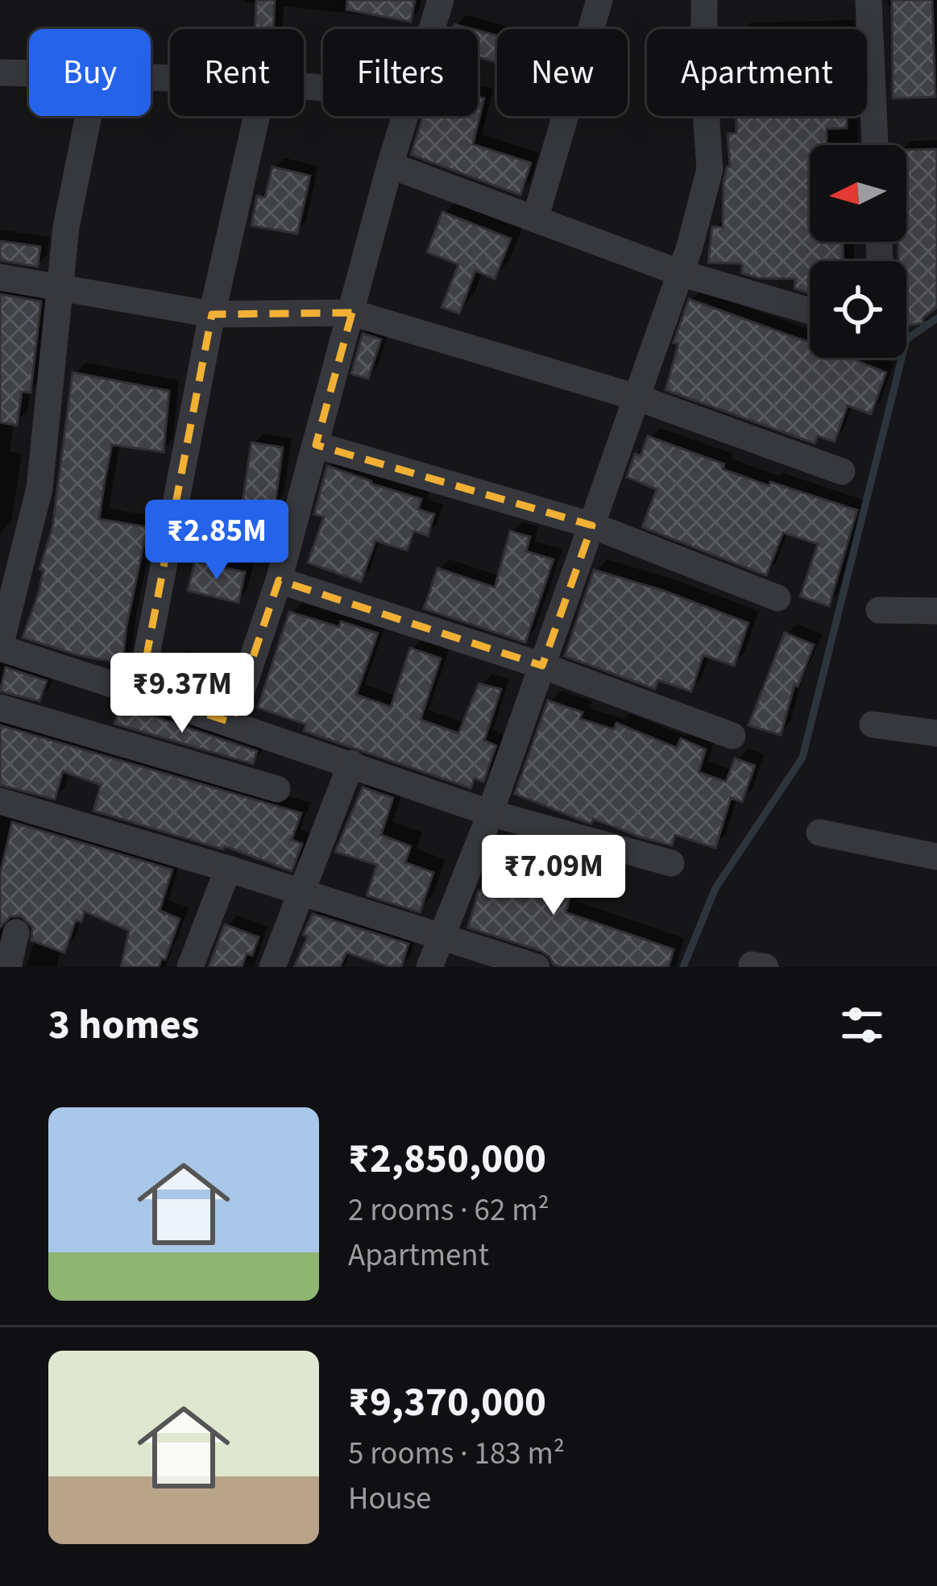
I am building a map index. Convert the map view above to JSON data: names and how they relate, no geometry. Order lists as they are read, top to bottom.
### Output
{
  "north": "left",
  "page": {
    "chip": [
      "Buy",
      "Rent",
      "Filters",
      "New",
      "Apartment"
    ],
    "price": ["₹2.85M", "₹9.37M", "₹7.09M"],
    "heading": "3 homes",
    "list": [
      {
        "name": "₹2,850,000",
        "note": "2 rooms · 62 m² · Apartment"
      },
      {
        "name": "₹9,370,000",
        "note": "5 rooms · 183 m² · House"
      }
    ]
  }
}
